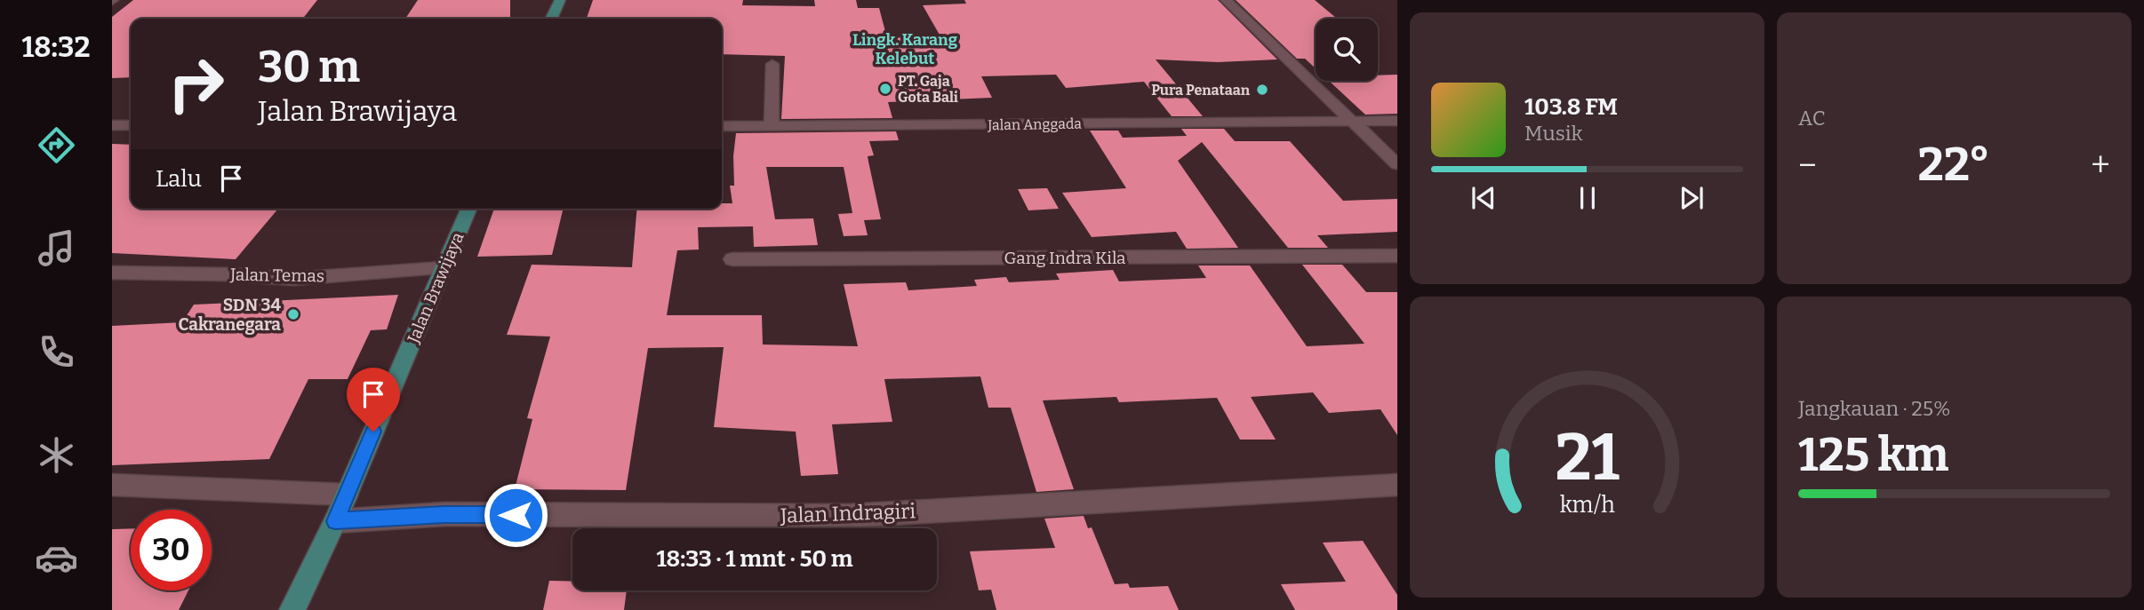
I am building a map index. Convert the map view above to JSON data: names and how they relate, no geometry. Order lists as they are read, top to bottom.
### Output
{
  "streets": {
    "main road": ["Jalan Brawijaya"],
    "street": [
      "Jalan Anggada",
      "Gang Indra Kila",
      "Jalan Temas",
      "Jalan Indragiri"
    ]
  },
  "crossings": [
    ["Jalan Temas", "Jalan Brawijaya"],
    ["Jalan Brawijaya", "Jalan Indragiri"]
  ],
  "districts": ["Lingk. Karang Kelebut"],
  "places": ["PT. Gaja Gota Bali", "Pura Penataan", "SDN 34 Cakranegara"],
  "page": {
    "tabs": "18:32",
    "tile": [
      "AC",
      ["Jangkauan · 25%", "125 km"]
    ],
    "turn": ["30 m", "Jalan Brawijaya"],
    "song": ["103.8 FM", "Musik"],
    "heat": ["−", "22°", "+"],
    "then": "Lalu",
    "limit": "30",
    "trip": "18:33 · 1 mnt · 50 m",
    "gauge": ["21", "km/h"]
  }
}
